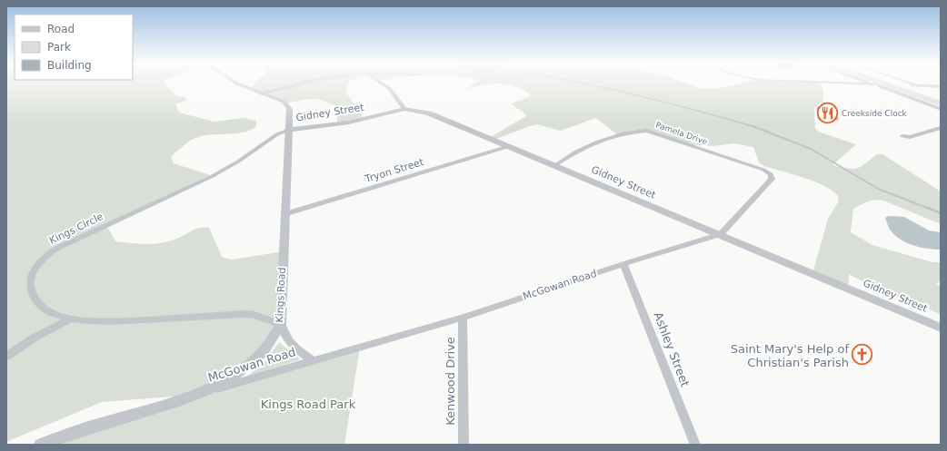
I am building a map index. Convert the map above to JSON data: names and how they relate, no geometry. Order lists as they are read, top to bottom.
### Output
{
  "streets": {
    "street": [
      "Gidney Street",
      "Pamela Drive",
      "Tryon Street",
      "Kings Circle",
      "McGowan Road",
      "Kings Road",
      "Ashley Street",
      "Kenwood Drive"
    ]
  },
  "crossings": [
    ["Gidney Street", "Pamela Drive"],
    ["Gidney Street", "Tryon Street"],
    ["Gidney Street", "Kings Circle"],
    ["Gidney Street", "McGowan Road"],
    ["Gidney Street", "Kings Road"],
    ["Pamela Drive", "McGowan Road"],
    ["Tryon Street", "Kings Road"],
    ["Kings Circle", "McGowan Road"],
    ["Kings Circle", "Kings Road"],
    ["McGowan Road", "Kings Road"],
    ["McGowan Road", "Ashley Street"],
    ["McGowan Road", "Kenwood Drive"]
  ],
  "parks": ["Kings Road Park"],
  "places": {
    "restaurant": ["Creekside Clock"],
    "church": ["Saint Mary's Help of Christian's Parish"]
  },
  "legend": ["Road", "Park", "Building"]
}
